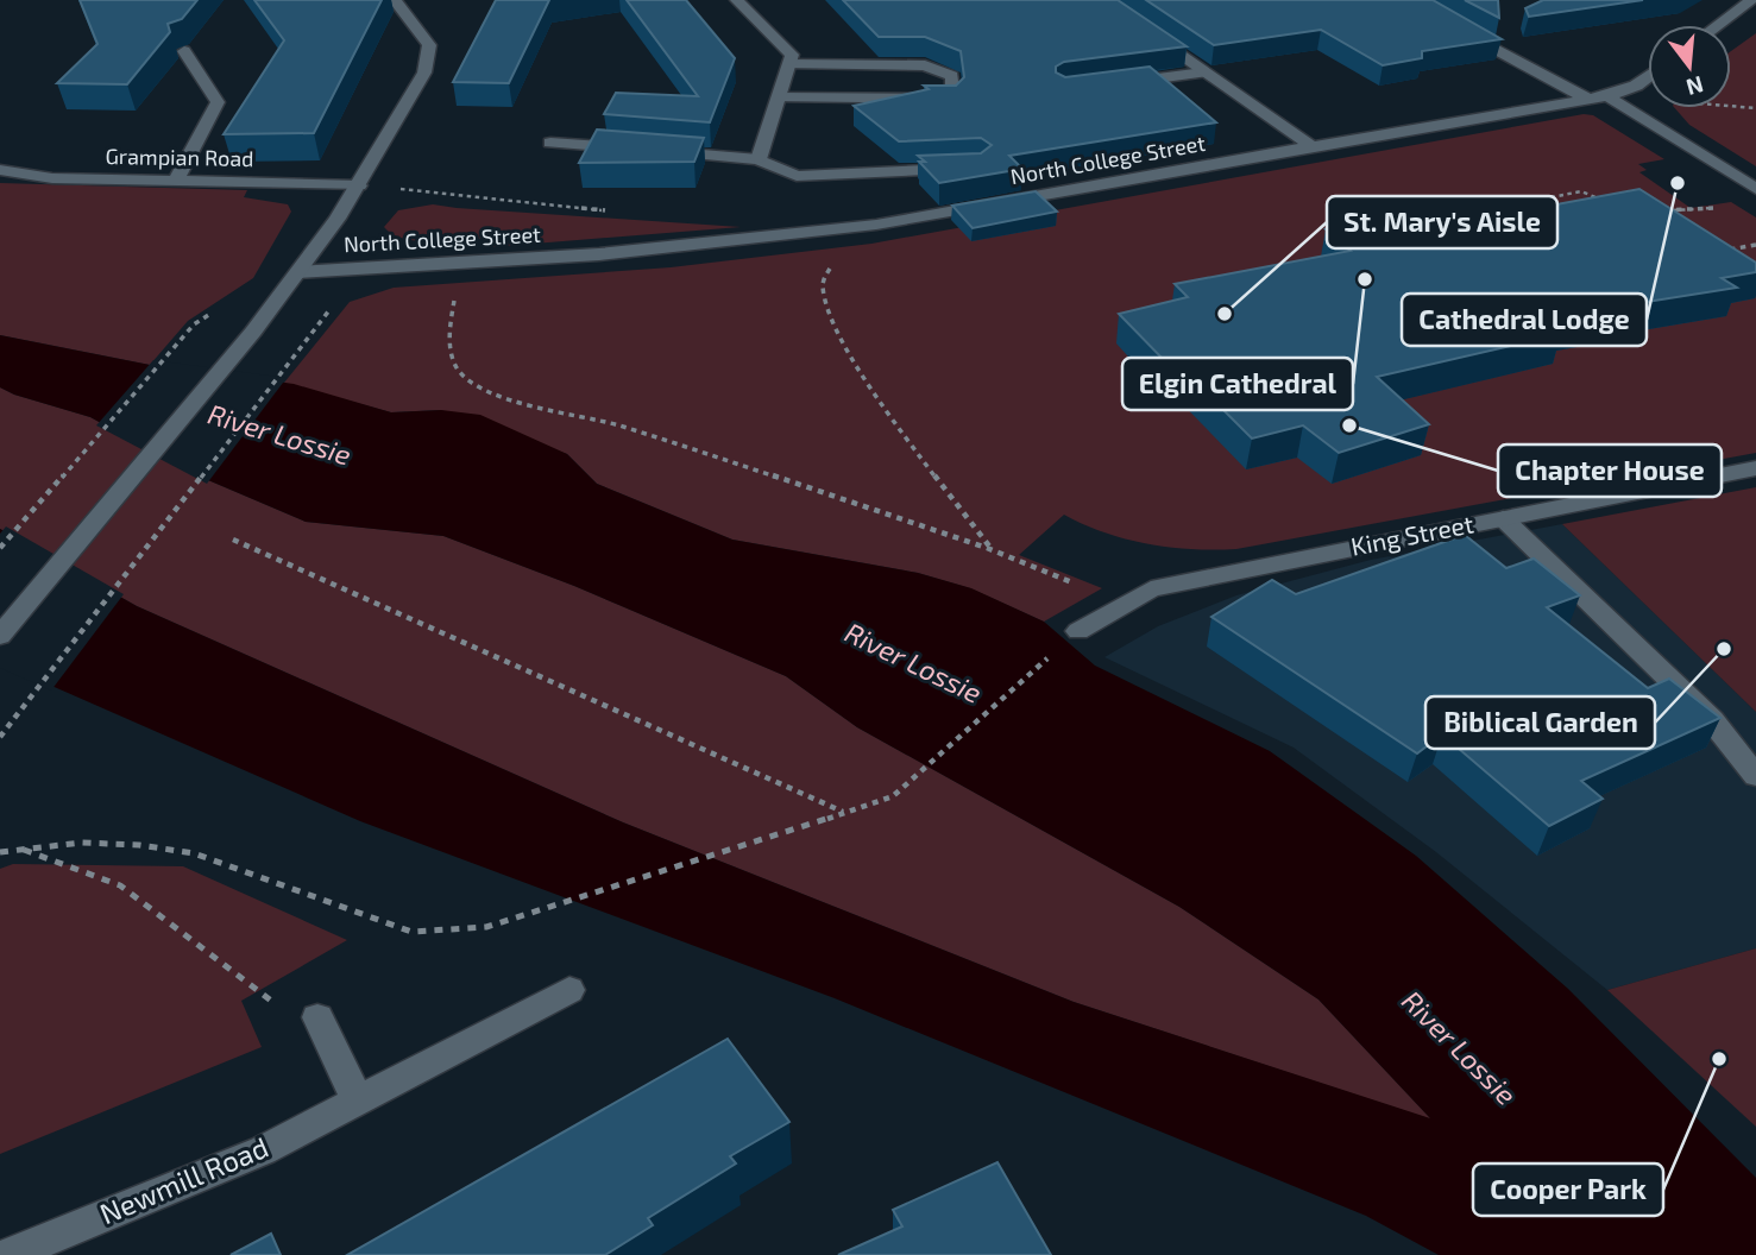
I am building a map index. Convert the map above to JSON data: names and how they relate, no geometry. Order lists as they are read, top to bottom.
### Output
{
  "streets": {
    "street": [
      "Grampian Road",
      "North College Street",
      "King Street",
      "Newmill Road"
    ]
  },
  "water": ["River Lossie"],
  "places": [
    "Cathedral Lodge",
    "Elgin Cathedral",
    "St. Mary's Aisle",
    "Chapter House",
    "Biblical Garden",
    "Cooper Park"
  ],
  "north": "bottom"
}
